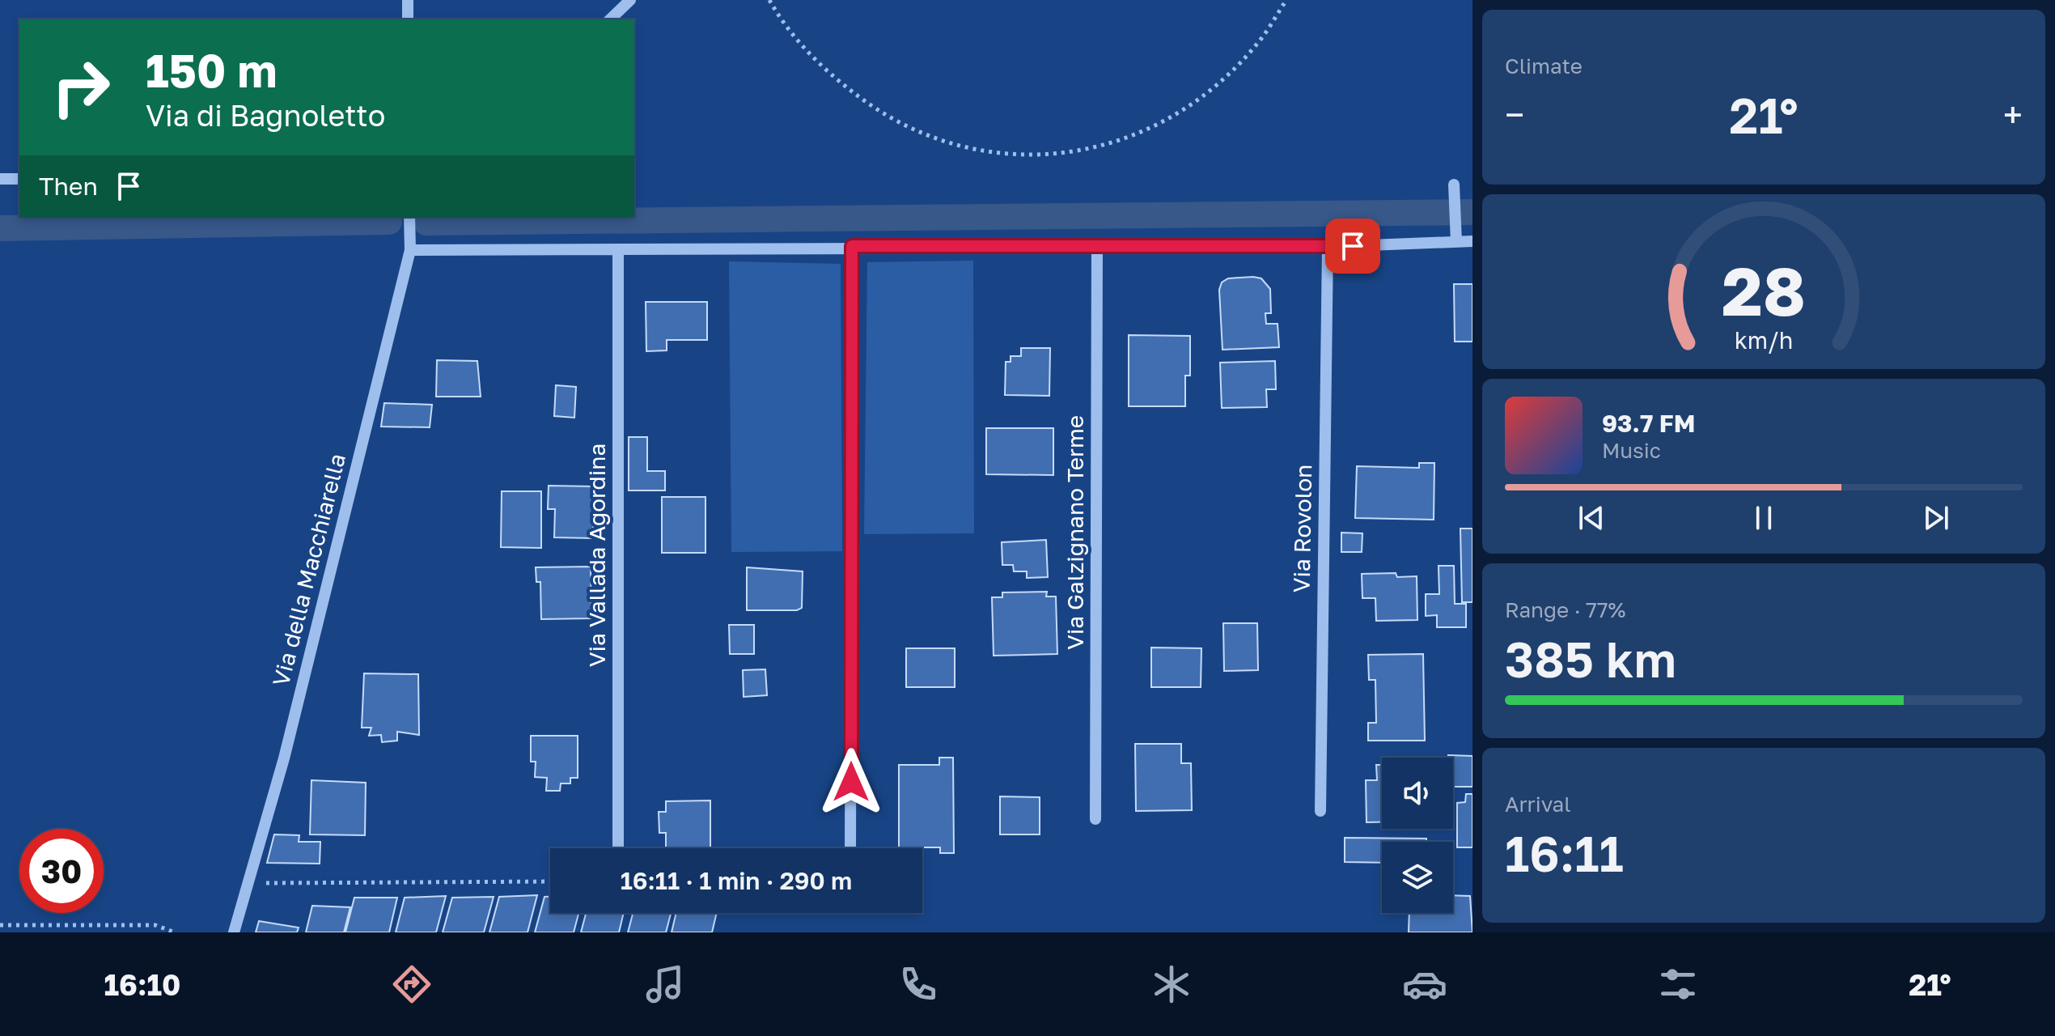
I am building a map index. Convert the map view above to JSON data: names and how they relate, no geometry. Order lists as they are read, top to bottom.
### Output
{
  "streets": {
    "street": [
      "Via Rovolon",
      "Via Galzignano Terme",
      "Via Vallada Agordina",
      "Via della Macchiarella"
    ]
  },
  "page": {
    "tile": [
      "Climate",
      ["Range · 77%", "385 km"],
      ["Arrival", "16:11"]
    ],
    "turn": ["150 m", "Via di Bagnoletto"],
    "heat": ["−", "21°", "+"],
    "then": "Then",
    "song": ["93.7 FM", "Music"],
    "limit": "30",
    "trip": "16:11 · 1 min · 290 m",
    "tabs": ["16:10", "21°"],
    "gauge": ["28", "km/h"]
  }
}
